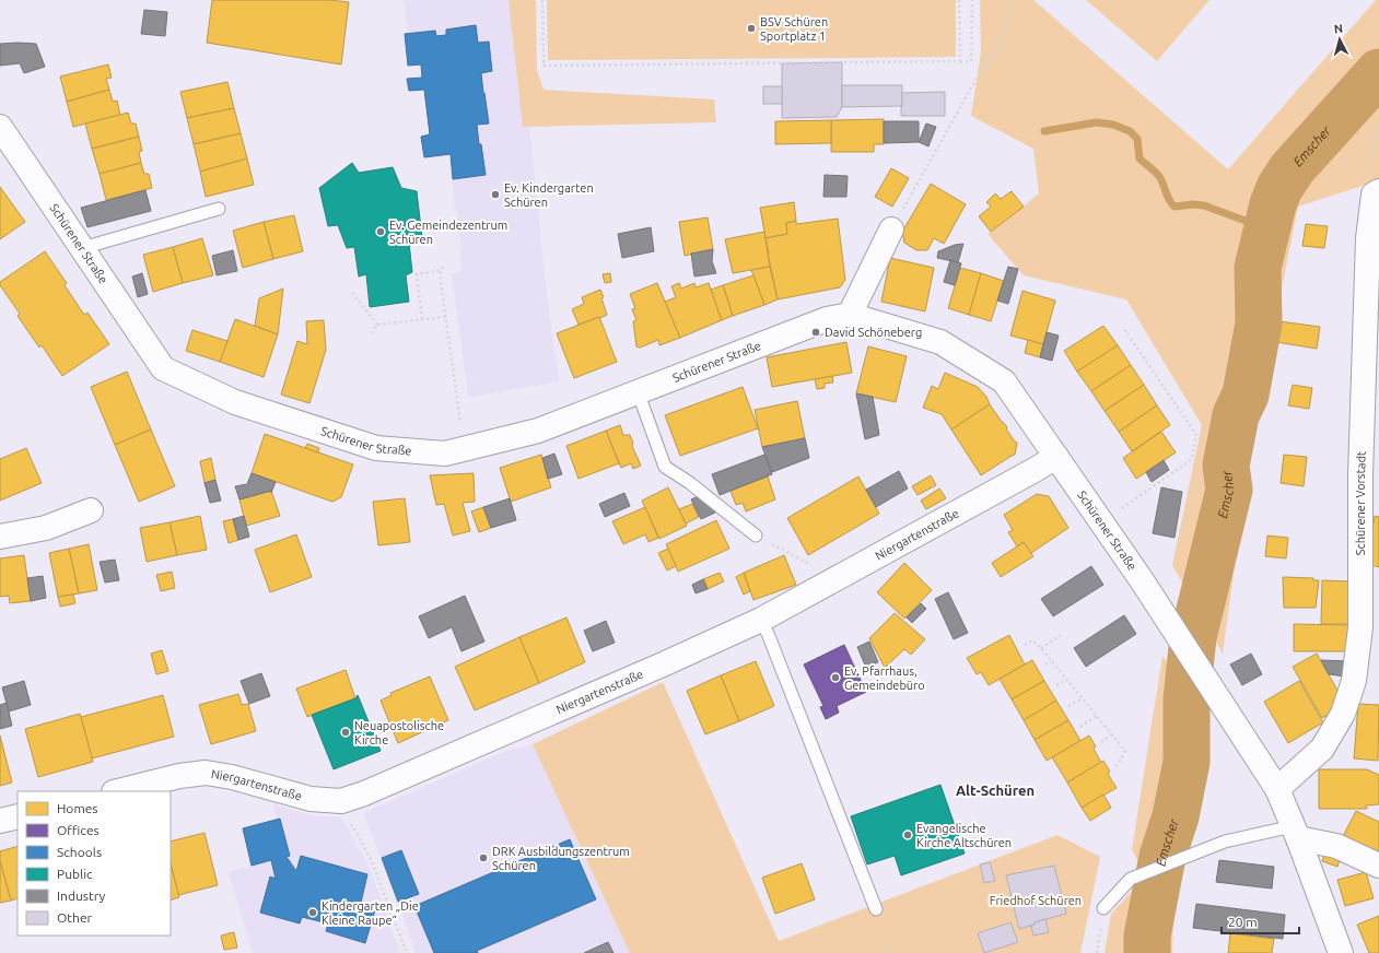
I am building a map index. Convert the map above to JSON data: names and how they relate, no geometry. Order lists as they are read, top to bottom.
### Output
{
  "streets": {
    "street": ["Schürener Straße", "Schürener Vorstadt", "Niergartenstraße"]
  },
  "crossings": [
    ["Schürener Straße", "Schürener Vorstadt"],
    ["Schürener Straße", "Niergartenstraße"]
  ],
  "districts": ["Alt-Schüren"],
  "water": ["Emscher"],
  "parks": ["Friedhof Schüren"],
  "places": [
    "BSV Schüren Sportplatz 1",
    "Ev. Kindergarten Schüren",
    "Ev. Gemeindezentrum Schüren",
    "David Schöneberg",
    "Ev. Pfarrhaus, Gemeindebüro",
    "Neuapostolische Kirche",
    "Evangelische Kirche Altschüren",
    "DRK Ausbildungszentrum Schüren",
    "Kindergarten „Die Kleine Raupe“"
  ],
  "legend": [
    "Homes",
    "Offices",
    "Schools",
    "Public",
    "Industry",
    "Other"
  ],
  "scale_bar": "20 m",
  "north": "top"
}
